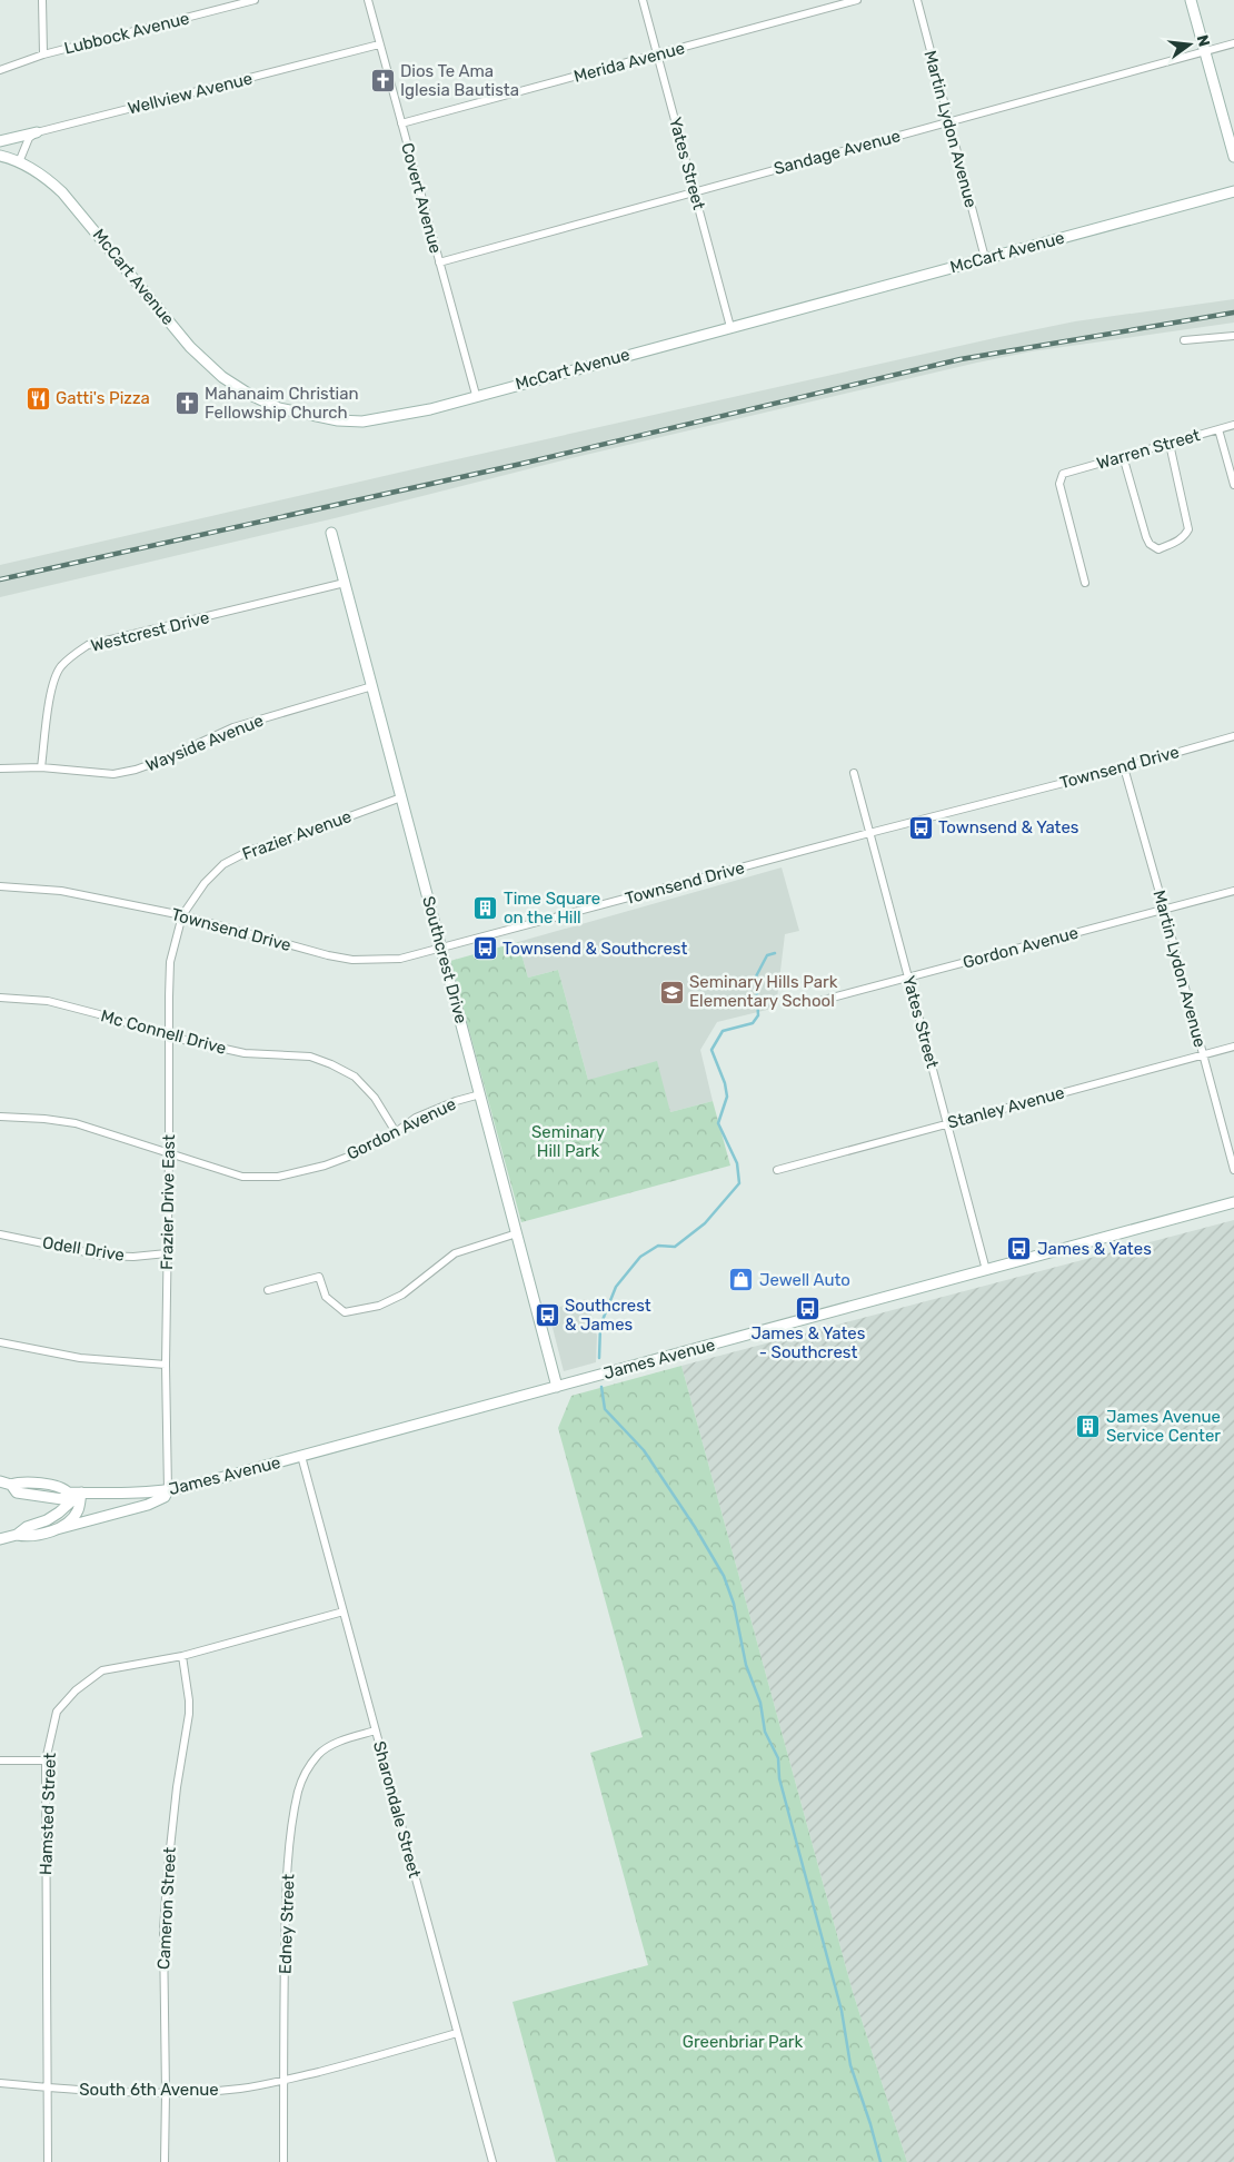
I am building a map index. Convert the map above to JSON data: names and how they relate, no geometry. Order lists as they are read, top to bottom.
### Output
{
  "streets": {
    "main road": ["McCart Avenue", "Southcrest Drive", "James Avenue"],
    "street": [
      "Lubbock Avenue",
      "Merida Avenue",
      "Wellview Avenue",
      "Martin Lydon Avenue",
      "Sandage Avenue",
      "Yates Street",
      "Covert Avenue",
      "Warren Street",
      "Westcrest Drive",
      "Wayside Avenue",
      "Townsend Drive",
      "Frazier Avenue",
      "Gordon Avenue",
      "Mc Connell Drive",
      "Stanley Avenue",
      "Frazier Drive East",
      "Odell Drive",
      "Sharondale Street",
      "Hamsted Street",
      "Cameron Street",
      "Edney Street",
      "South 6th Avenue"
    ]
  },
  "crossings": [
    ["Merida Avenue", "Yates Street"],
    ["Merida Avenue", "Covert Avenue"],
    ["Wellview Avenue", "Covert Avenue"],
    ["Martin Lydon Avenue", "Sandage Avenue"],
    ["Martin Lydon Avenue", "McCart Avenue"],
    ["Martin Lydon Avenue", "Townsend Drive"],
    ["Martin Lydon Avenue", "Gordon Avenue"],
    ["Martin Lydon Avenue", "Stanley Avenue"],
    ["Sandage Avenue", "Yates Street"],
    ["Sandage Avenue", "Covert Avenue"],
    ["Yates Street", "McCart Avenue"],
    ["Yates Street", "Townsend Drive"],
    ["Yates Street", "Gordon Avenue"],
    ["Yates Street", "Stanley Avenue"],
    ["Yates Street", "James Avenue"],
    ["Covert Avenue", "McCart Avenue"],
    ["Westcrest Drive", "Wayside Avenue"],
    ["Westcrest Drive", "Southcrest Drive"],
    ["Wayside Avenue", "Southcrest Drive"],
    ["Townsend Drive", "Frazier Avenue"],
    ["Townsend Drive", "Southcrest Drive"],
    ["Townsend Drive", "Frazier Drive East"],
    ["Frazier Avenue", "Southcrest Drive"],
    ["Frazier Avenue", "Frazier Drive East"],
    ["Gordon Avenue", "Southcrest Drive"],
    ["Gordon Avenue", "Mc Connell Drive"],
    ["Gordon Avenue", "Frazier Drive East"],
    ["Southcrest Drive", "James Avenue"],
    ["Mc Connell Drive", "Frazier Drive East"],
    ["Frazier Drive East", "Odell Drive"],
    ["Frazier Drive East", "James Avenue"],
    ["James Avenue", "Sharondale Street"],
    ["Sharondale Street", "Hamsted Street"],
    ["Sharondale Street", "Edney Street"],
    ["Sharondale Street", "South 6th Avenue"],
    ["Hamsted Street", "Cameron Street"],
    ["Hamsted Street", "South 6th Avenue"],
    ["Cameron Street", "South 6th Avenue"],
    ["Edney Street", "South 6th Avenue"]
  ],
  "parks": ["Seminary Hill Park", "Greenbriar Park"],
  "places": {
    "church": ["Dios Te Ama Iglesia Bautista", "Mahanaim Christian Fellowship Church"],
    "restaurant": ["Gatti's Pizza"],
    "bus stop": [
      "Townsend & Yates",
      "Townsend & Southcrest",
      "James & Yates",
      "James & Yates - Southcrest",
      "Southcrest & James"
    ],
    "building": ["Time Square on the Hill", "James Avenue Service Center"],
    "school or university": ["Seminary Hills Park Elementary School"],
    "shop": ["Jewell Auto"]
  },
  "north": "right"
}
